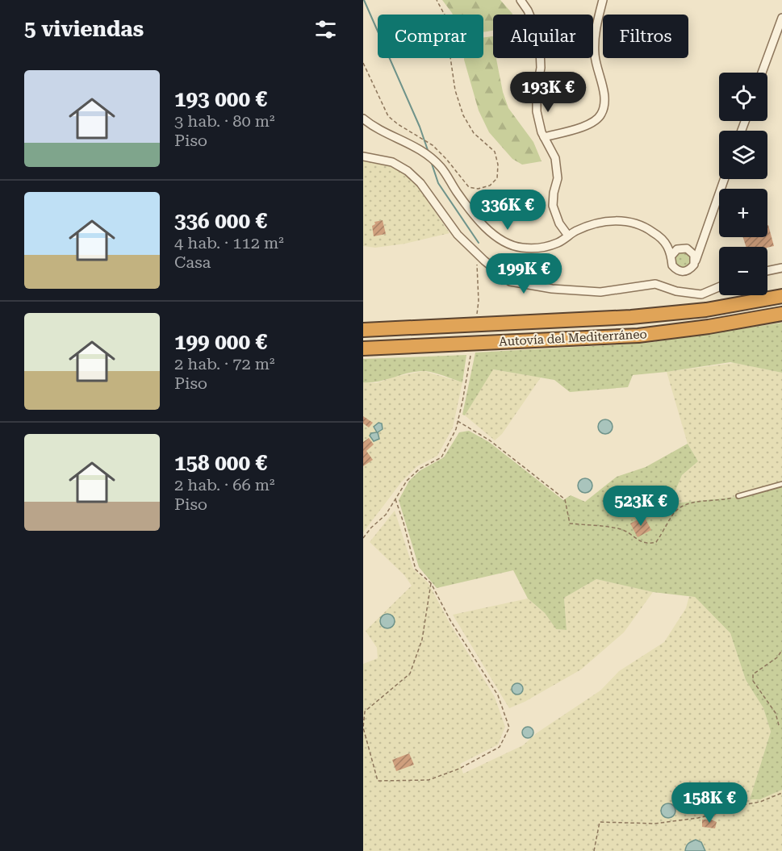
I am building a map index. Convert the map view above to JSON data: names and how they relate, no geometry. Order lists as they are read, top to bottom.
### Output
{
  "streets": {
    "highway": ["Autovía del Mediterráneo"]
  },
  "page": {
    "heading": "5 viviendas",
    "chip": ["Comprar", "Alquilar", "Filtros"],
    "list": [
      {
        "name": "193 000 €",
        "note": "3 hab. · 80 m² · Piso"
      },
      {
        "name": "336 000 €",
        "note": "4 hab. · 112 m² · Casa"
      },
      {
        "name": "199 000 €",
        "note": "2 hab. · 72 m² · Piso"
      },
      {
        "name": "158 000 €",
        "note": "2 hab. · 66 m² · Piso"
      }
    ],
    "price": [
      "193K €",
      "336K €",
      "199K €",
      "523K €",
      "158K €"
    ],
    "map_buttons": ["+", "−"]
  }
}
